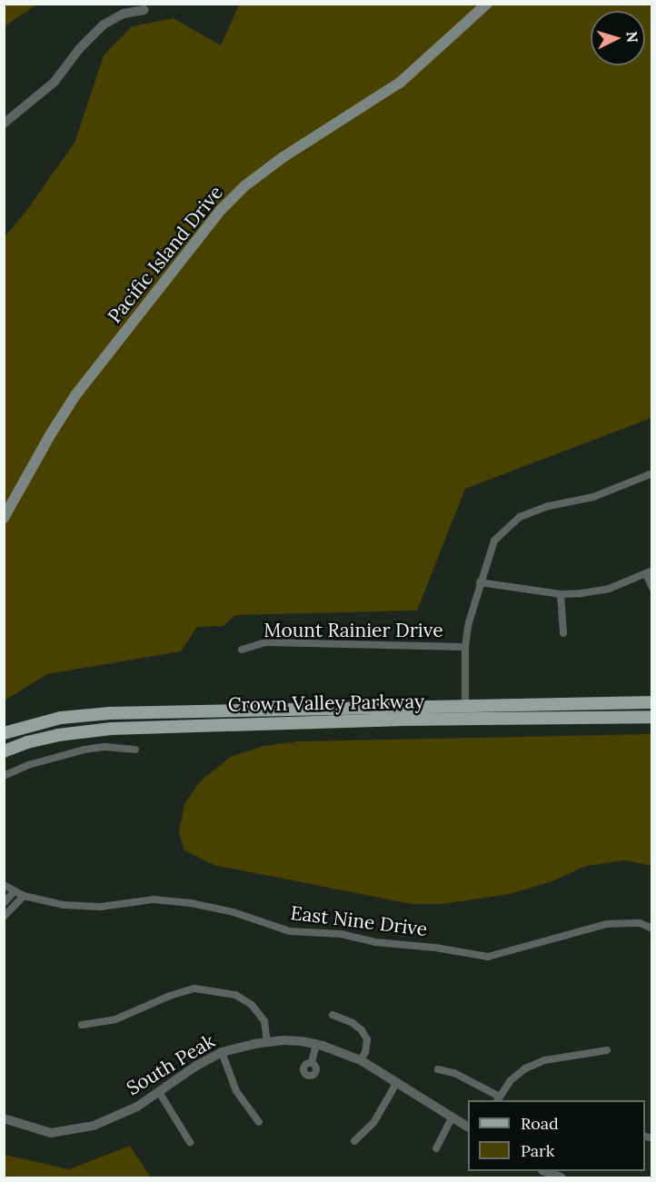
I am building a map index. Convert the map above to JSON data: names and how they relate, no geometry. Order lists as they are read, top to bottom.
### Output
{
  "streets": {
    "main road": ["Pacific Island Drive", "Crown Valley Parkway"],
    "street": ["Mount Rainier Drive", "East Nine Drive", "South Peak"]
  },
  "legend": ["Road", "Park"],
  "north": "right"
}
